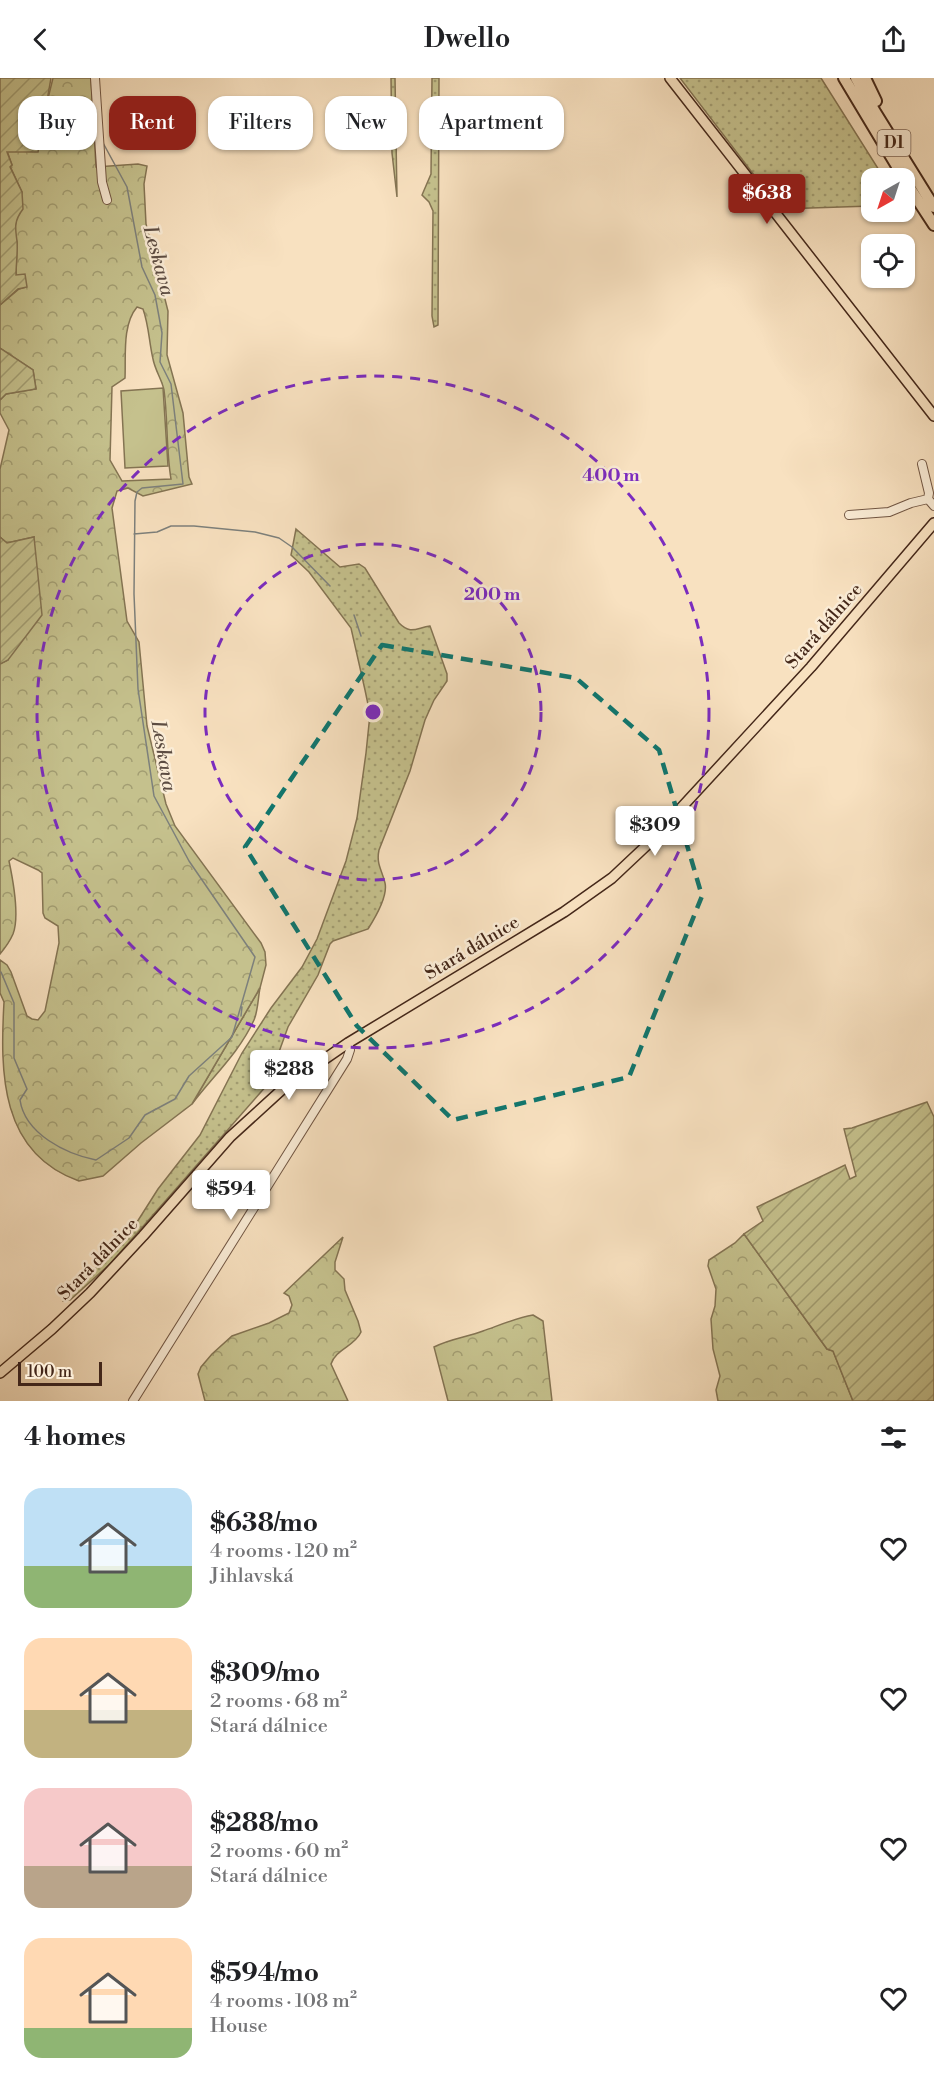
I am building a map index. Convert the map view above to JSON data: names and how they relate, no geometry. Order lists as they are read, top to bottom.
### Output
{
  "streets": {
    "highway": ["D1"],
    "main road": ["Stará dálnice"]
  },
  "water": ["Leskava"],
  "scale_bar": "100 m",
  "north": "bottom left",
  "page": {
    "header": "Dwello",
    "chip": [
      "Buy",
      "Rent",
      "Filters",
      "New",
      "Apartment"
    ],
    "price": [
      "$638",
      "$309",
      "$288",
      "$594"
    ],
    "scale": "100 m",
    "heading": "4 homes",
    "list": [
      {
        "name": "$638/mo",
        "note": "4 rooms · 120 m² · Jihlavská"
      },
      {
        "name": "$309/mo",
        "note": "2 rooms · 68 m² · Stará dálnice"
      },
      {
        "name": "$288/mo",
        "note": "2 rooms · 60 m² · Stará dálnice"
      },
      {
        "name": "$594/mo",
        "note": "4 rooms · 108 m² · House"
      }
    ]
  },
  "rings": ["400 m", "200 m"]
}
